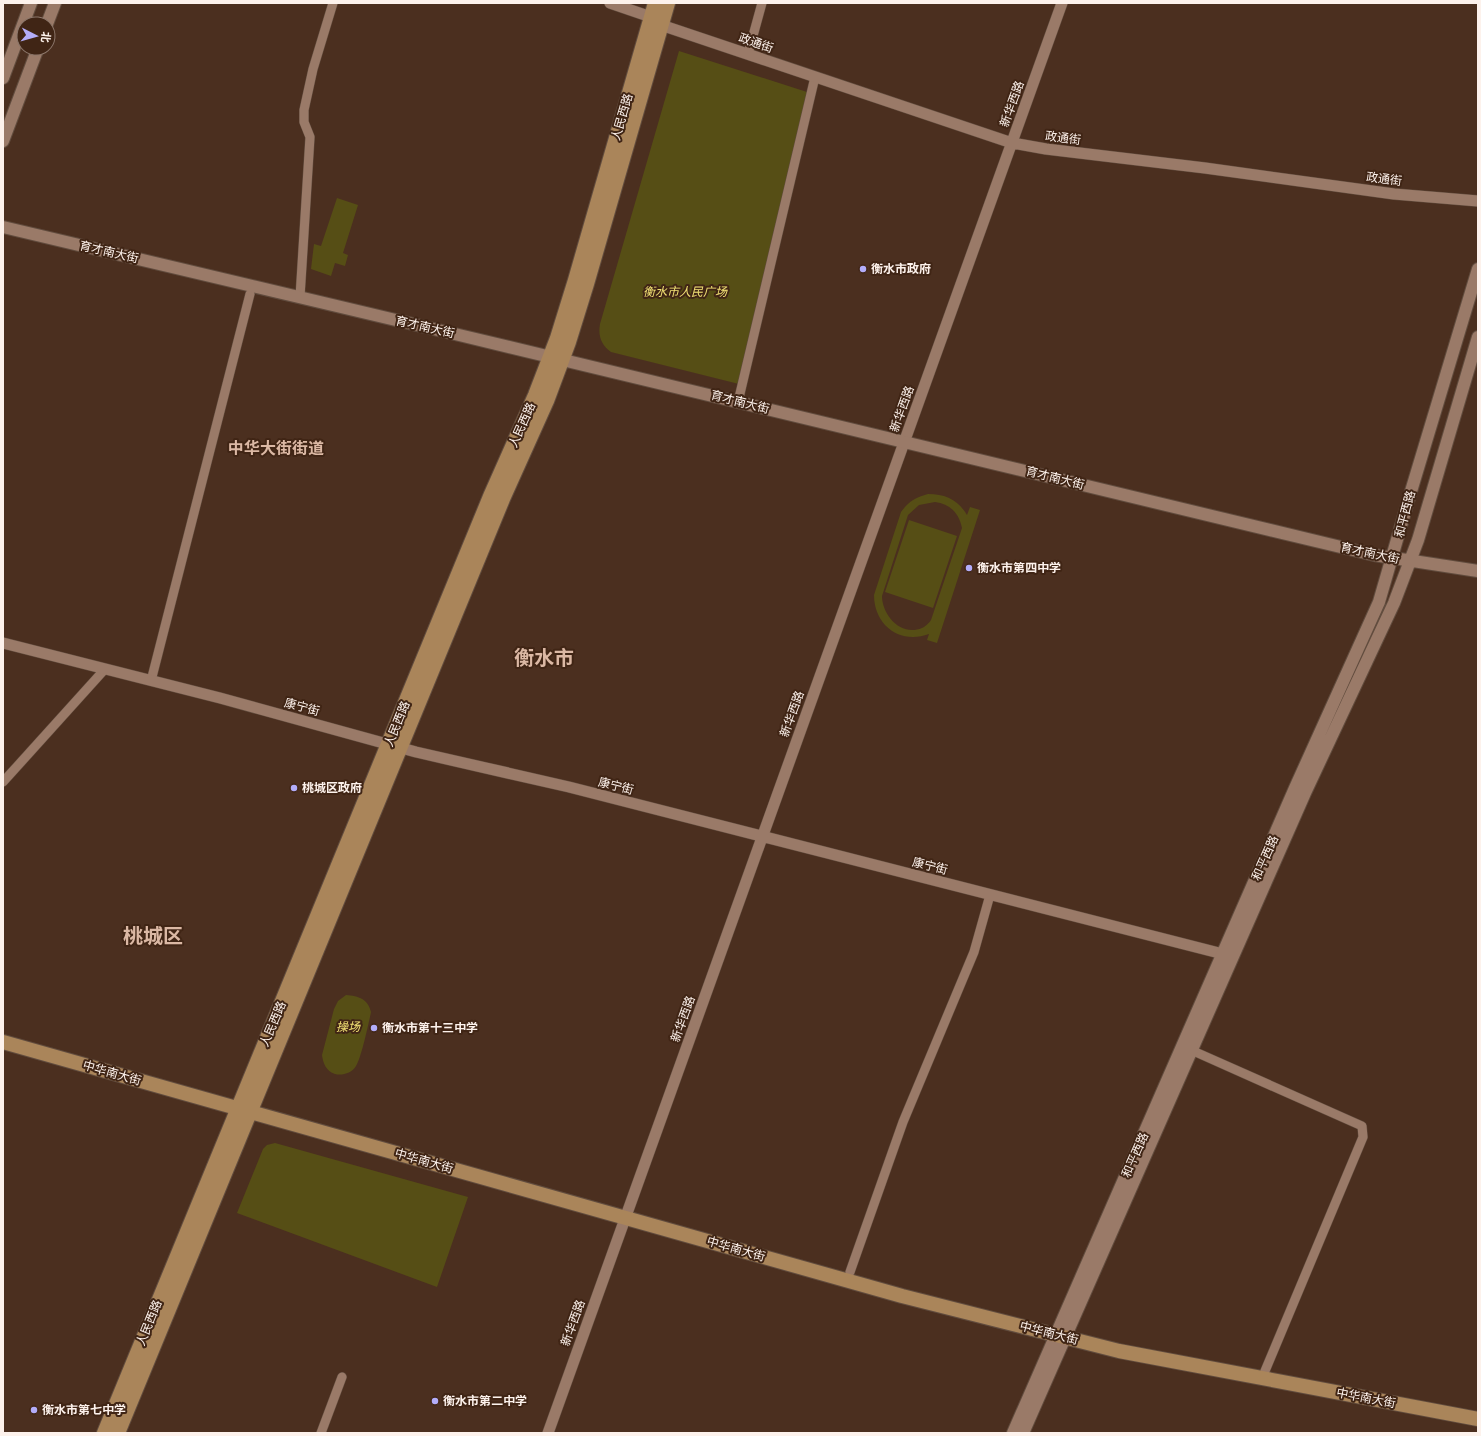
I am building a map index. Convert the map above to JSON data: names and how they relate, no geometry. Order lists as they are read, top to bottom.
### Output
{
  "streets": {
    "main road": [
      "人民西路",
      "育才南大街",
      "和平西路",
      "中华南大街"
    ],
    "street": ["政通街", "新华西路", "康宁街"]
  },
  "crossings": [
    ["政通街", "新华西路"],
    ["政通街", "人民西路"],
    ["新华西路", "育才南大街"],
    ["新华西路", "康宁街"],
    ["新华西路", "中华南大街"],
    ["人民西路", "育才南大街"],
    ["人民西路", "康宁街"],
    ["人民西路", "中华南大街"],
    ["育才南大街", "和平西路"],
    ["和平西路", "康宁街"],
    ["和平西路", "中华南大街"]
  ],
  "districts": ["中华大街街道", "衡水市", "桃城区"],
  "parks": ["衡水市人民广场", "操场"],
  "places": [
    "衡水市政府",
    "衡水市第四中学",
    "桃城区政府",
    "衡水市第十三中学",
    "衡水市第二中学",
    "衡水市第七中学"
  ],
  "north": "right"
}
